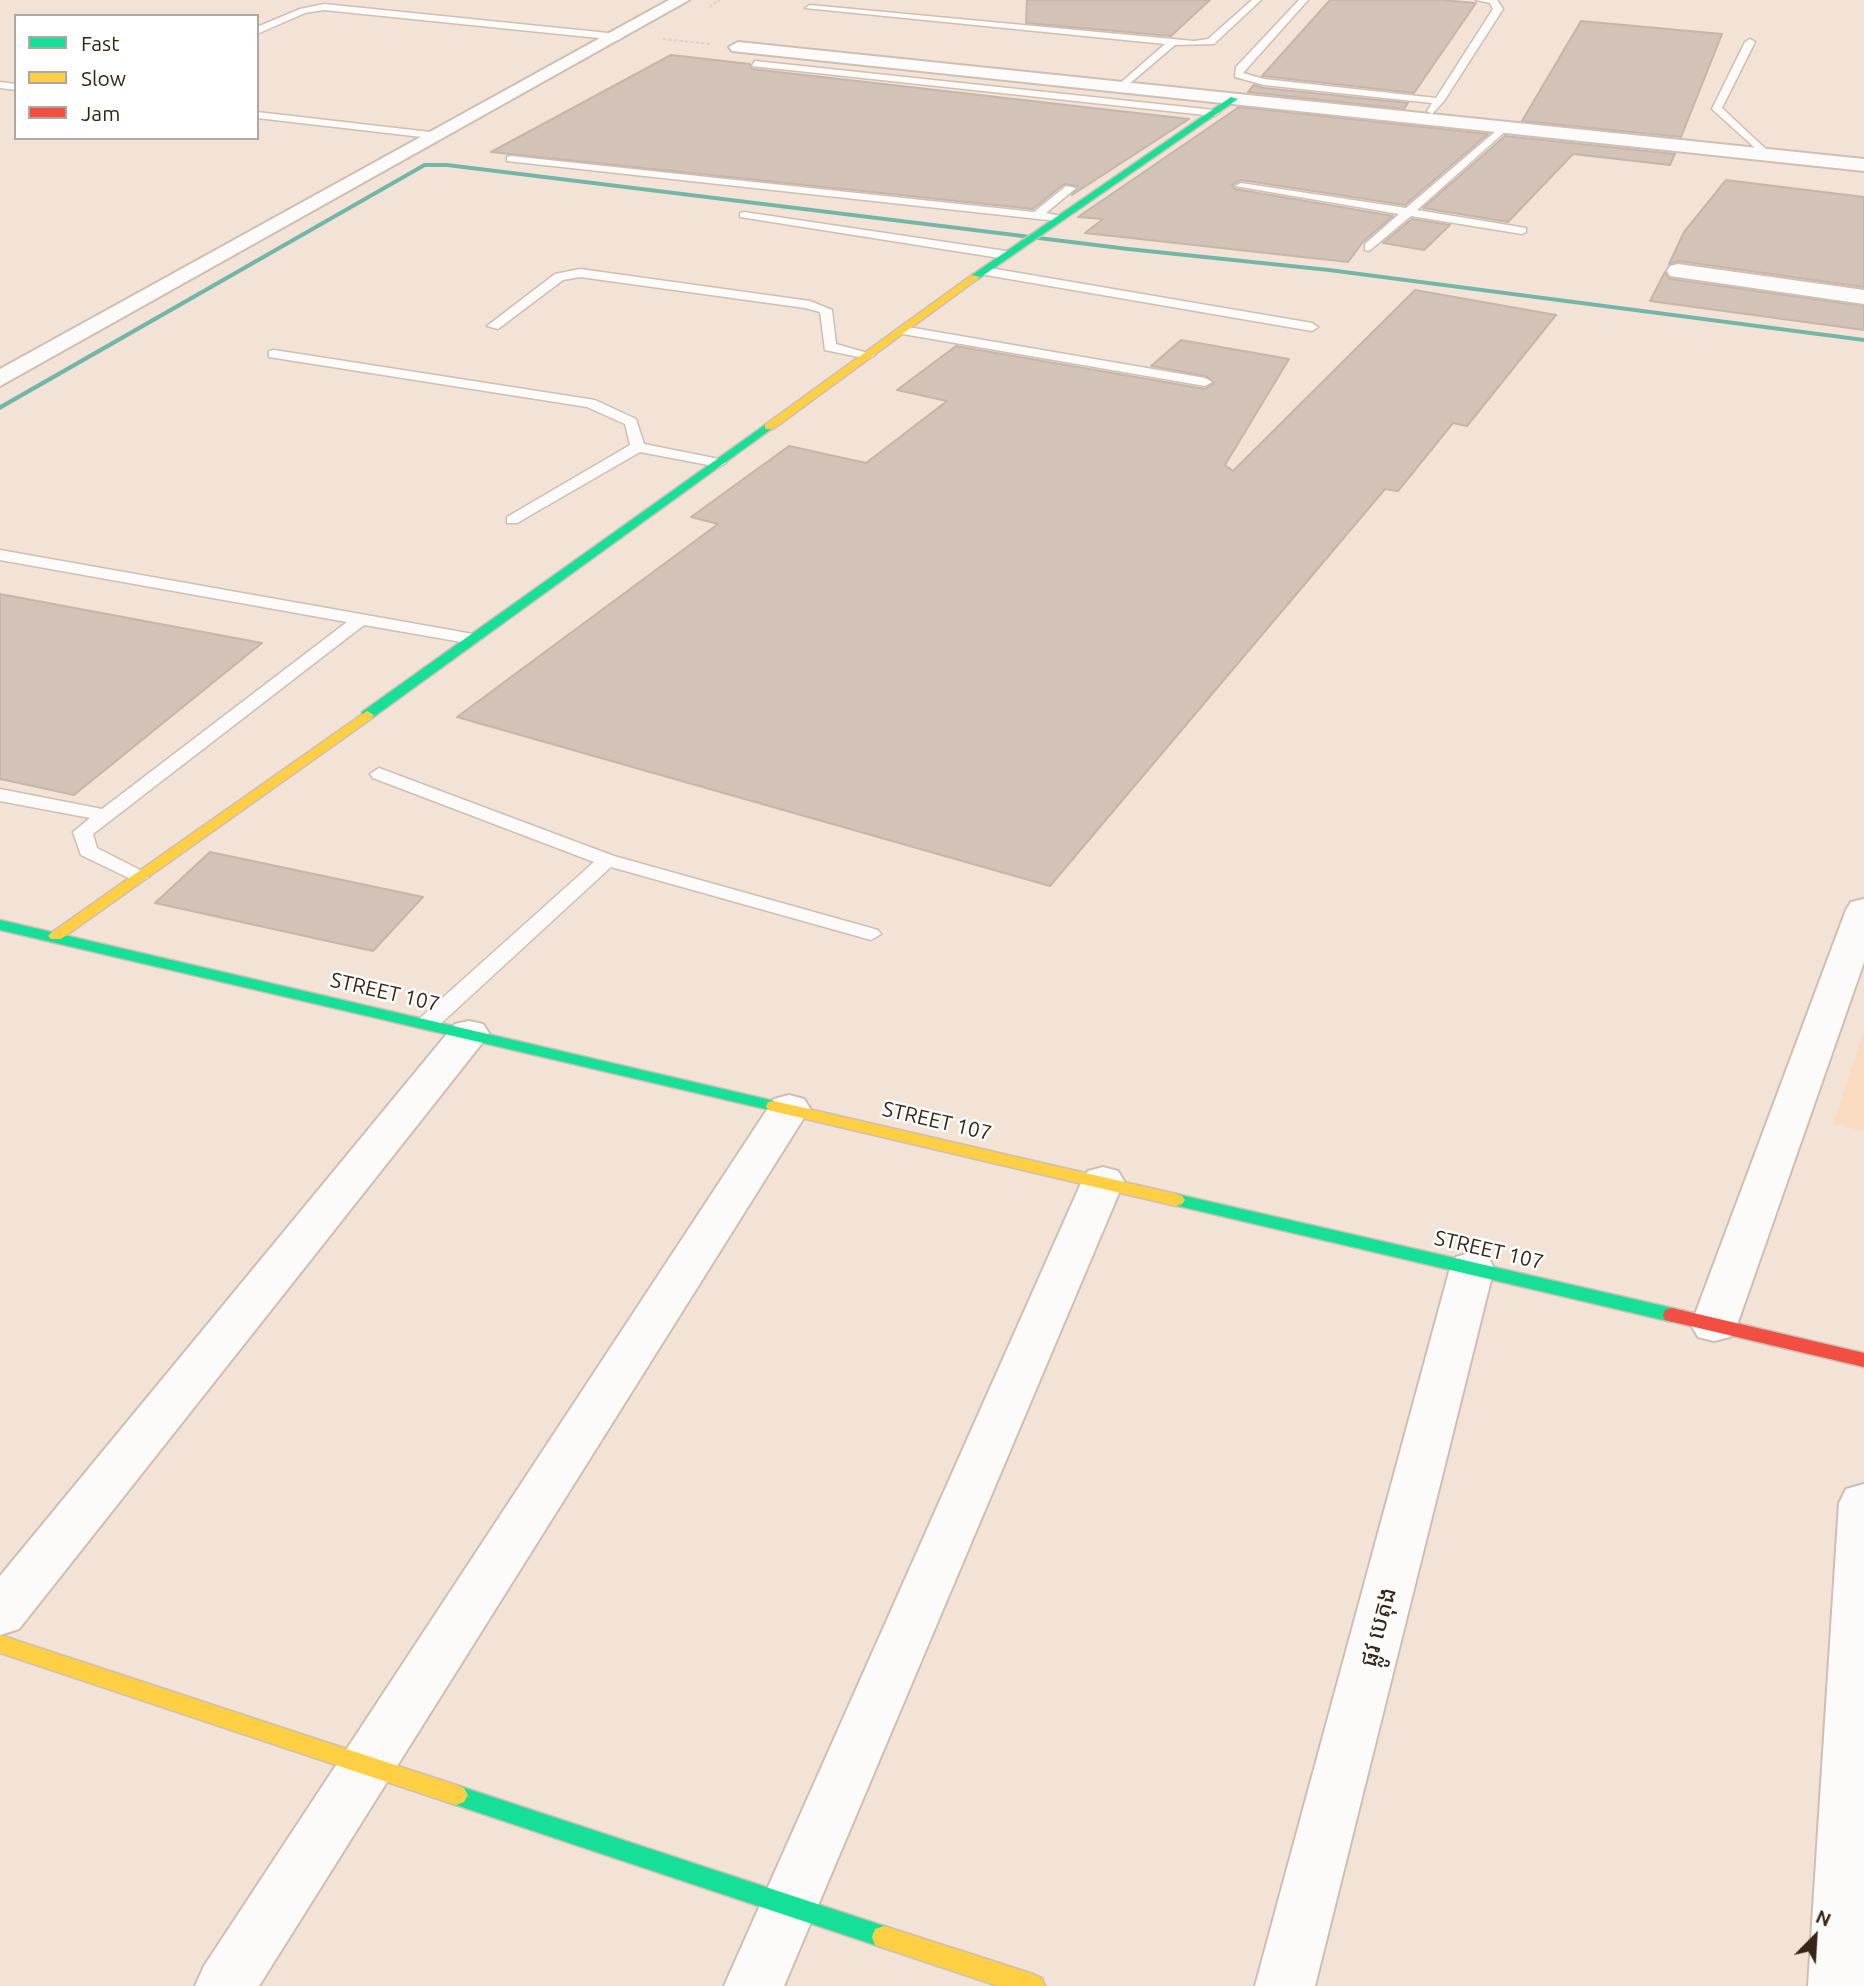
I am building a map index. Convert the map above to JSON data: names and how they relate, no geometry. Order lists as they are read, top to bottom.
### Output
{
  "streets": {
    "street": ["STREET 107", "ផ្លូវ បេតុង"]
  },
  "crossings": [
    ["STREET 107", "ផ្លូវ បេតុង"]
  ],
  "legend": ["Fast", "Slow", "Jam"],
  "north": "top right"
}
